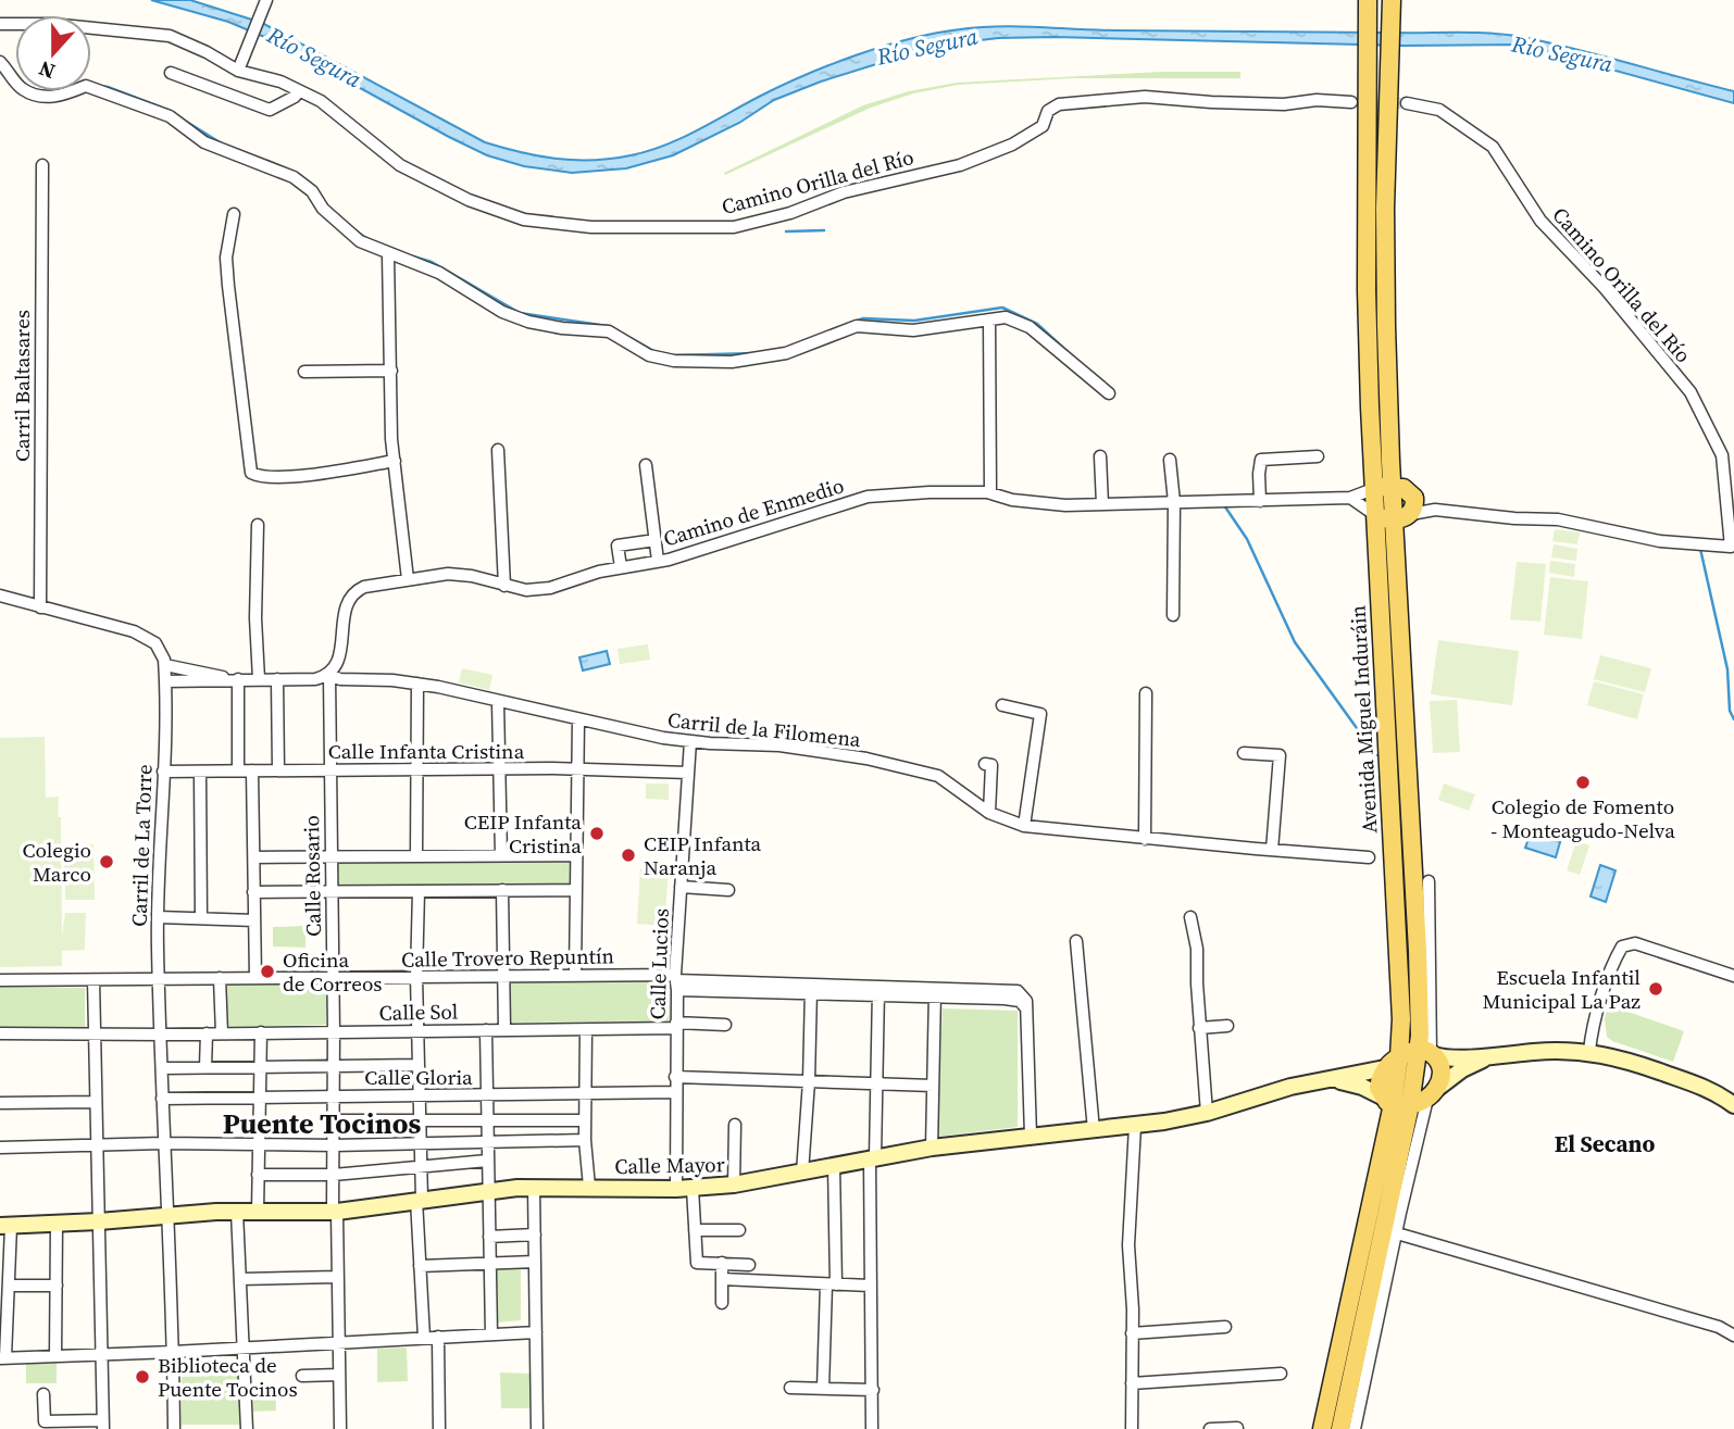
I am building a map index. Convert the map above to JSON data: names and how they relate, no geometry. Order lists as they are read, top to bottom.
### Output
{
  "streets": {
    "main road": ["Avenida Miguel Induráin", "Calle Mayor"],
    "street": [
      "Camino Orilla del Río",
      "Carril Baltasares",
      "Camino de Enmedio",
      "Carril de la Filomena",
      "Calle Infanta Cristina",
      "Carril de La Torre",
      "Calle Rosario",
      "Calle Trovero Repuntín",
      "Calle Lucios",
      "Calle Sol",
      "Calle Gloria"
    ]
  },
  "crossings": [
    ["Camino de Enmedio", "Avenida Miguel Induráin"],
    ["Camino de Enmedio", "Carril de la Filomena"],
    ["Camino de Enmedio", "Calle Rosario"],
    ["Avenida Miguel Induráin", "Calle Mayor"],
    ["Carril de la Filomena", "Calle Rosario"],
    ["Carril de la Filomena", "Calle Lucios"],
    ["Calle Infanta Cristina", "Carril de La Torre"],
    ["Calle Infanta Cristina", "Calle Rosario"],
    ["Calle Infanta Cristina", "Calle Lucios"],
    ["Carril de La Torre", "Calle Trovero Repuntín"],
    ["Carril de La Torre", "Calle Sol"],
    ["Carril de La Torre", "Calle Gloria"],
    ["Carril de La Torre", "Calle Mayor"],
    ["Calle Rosario", "Calle Trovero Repuntín"],
    ["Calle Rosario", "Calle Sol"],
    ["Calle Rosario", "Calle Gloria"],
    ["Calle Rosario", "Calle Mayor"],
    ["Calle Trovero Repuntín", "Calle Lucios"],
    ["Calle Trovero Repuntín", "Calle Mayor"],
    ["Calle Lucios", "Calle Sol"],
    ["Calle Lucios", "Calle Gloria"],
    ["Calle Lucios", "Calle Mayor"]
  ],
  "districts": ["Puente Tocinos", "El Secano"],
  "water": ["Río Segura"],
  "places": [
    "Colegio de Fomento - Monteagudo-Nelva",
    "CEIP Infanta Cristina",
    "CEIP Infanta Naranja",
    "Colegio Marco",
    "Oficina de Correos",
    "Escuela Infantil Municipal La Paz",
    "Biblioteca de Puente Tocinos"
  ],
  "north": "bottom"
}
